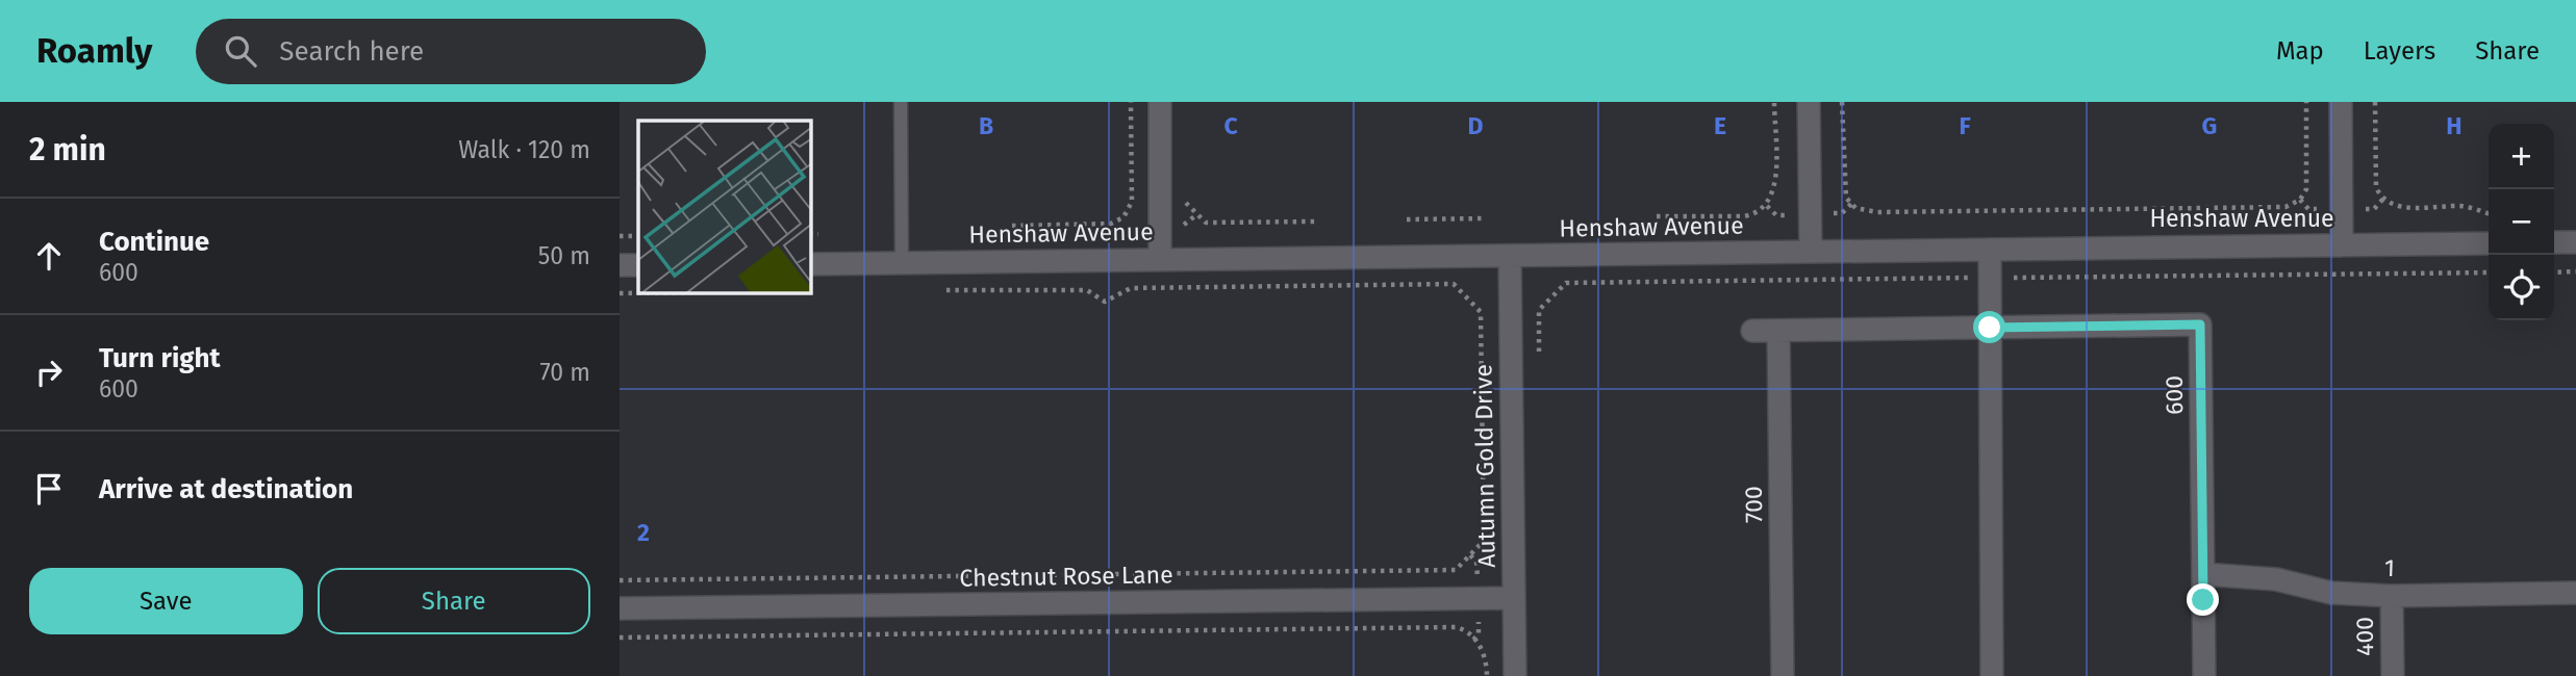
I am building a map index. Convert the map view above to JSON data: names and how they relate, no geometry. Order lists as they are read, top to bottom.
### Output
{
  "streets": {
    "street": [
      "Henshaw Avenue",
      "600",
      "Autumn Gold Drive",
      "700",
      "1",
      "Chestnut Rose Lane",
      "400"
    ]
  },
  "crossings": [
    ["Henshaw Avenue", "Autumn Gold Drive"],
    ["600", "700"],
    ["600", "1"],
    ["Autumn Gold Drive", "Chestnut Rose Lane"],
    ["1", "400"]
  ],
  "page": {
    "header": "Roamly",
    "search": "Search here",
    "nav": ["Map", "Layers", "Share"],
    "heading": ["2 min", "Walk · 120 m"],
    "map_buttons": ["+", "−"],
    "list": [
      ["Continue", "600", "50 m"],
      ["Turn right", "600", "70 m"],
      "Arrive at destination"
    ],
    "buttons": ["Save", "Share"]
  },
  "grid": {
    "columns": [
      "B",
      "C",
      "D",
      "E",
      "F",
      "G",
      "H"
    ],
    "rows": ["2"]
  }
}
